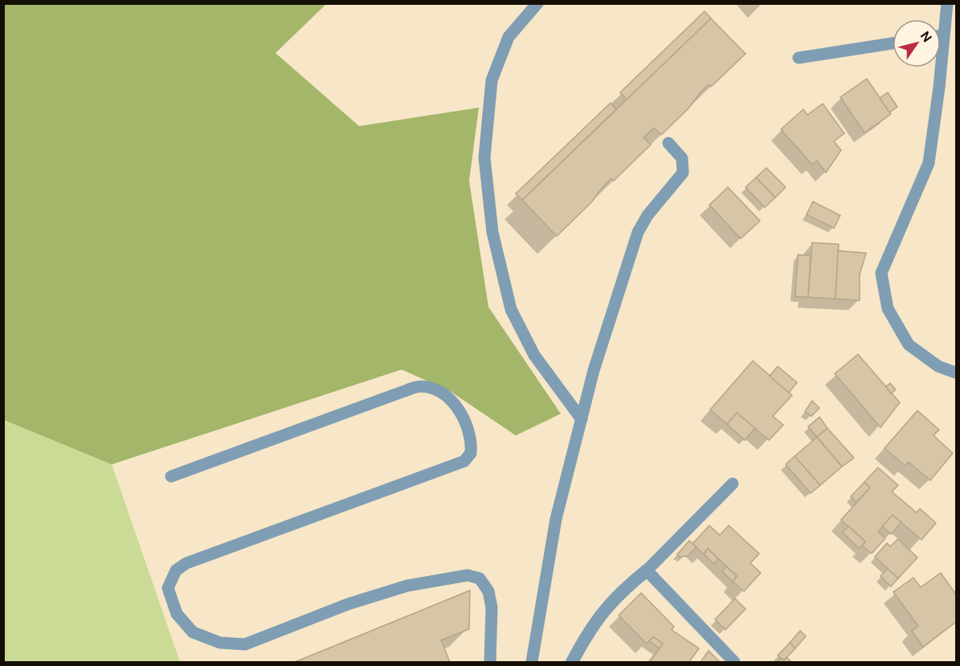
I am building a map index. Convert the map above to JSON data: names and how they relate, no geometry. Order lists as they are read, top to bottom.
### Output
{
  "north": "top right"
}
